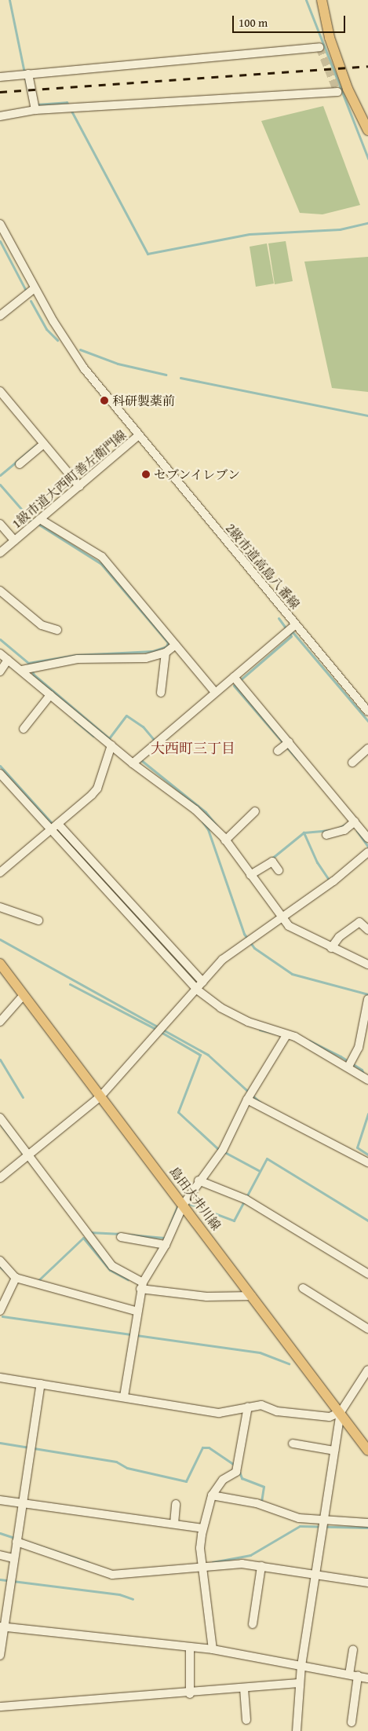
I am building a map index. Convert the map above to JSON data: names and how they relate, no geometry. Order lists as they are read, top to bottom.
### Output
{
  "streets": {
    "main road": ["島田大井川線"],
    "street": ["1級市道大西町善左衛門線", "2級市道高島八番線"]
  },
  "crossings": [
    ["1級市道大西町善左衛門線", "2級市道高島八番線"]
  ],
  "districts": ["大西町三丁目"],
  "places": ["科研製薬前", "セブンイレブン"],
  "scale_bar": "100 m"
}
